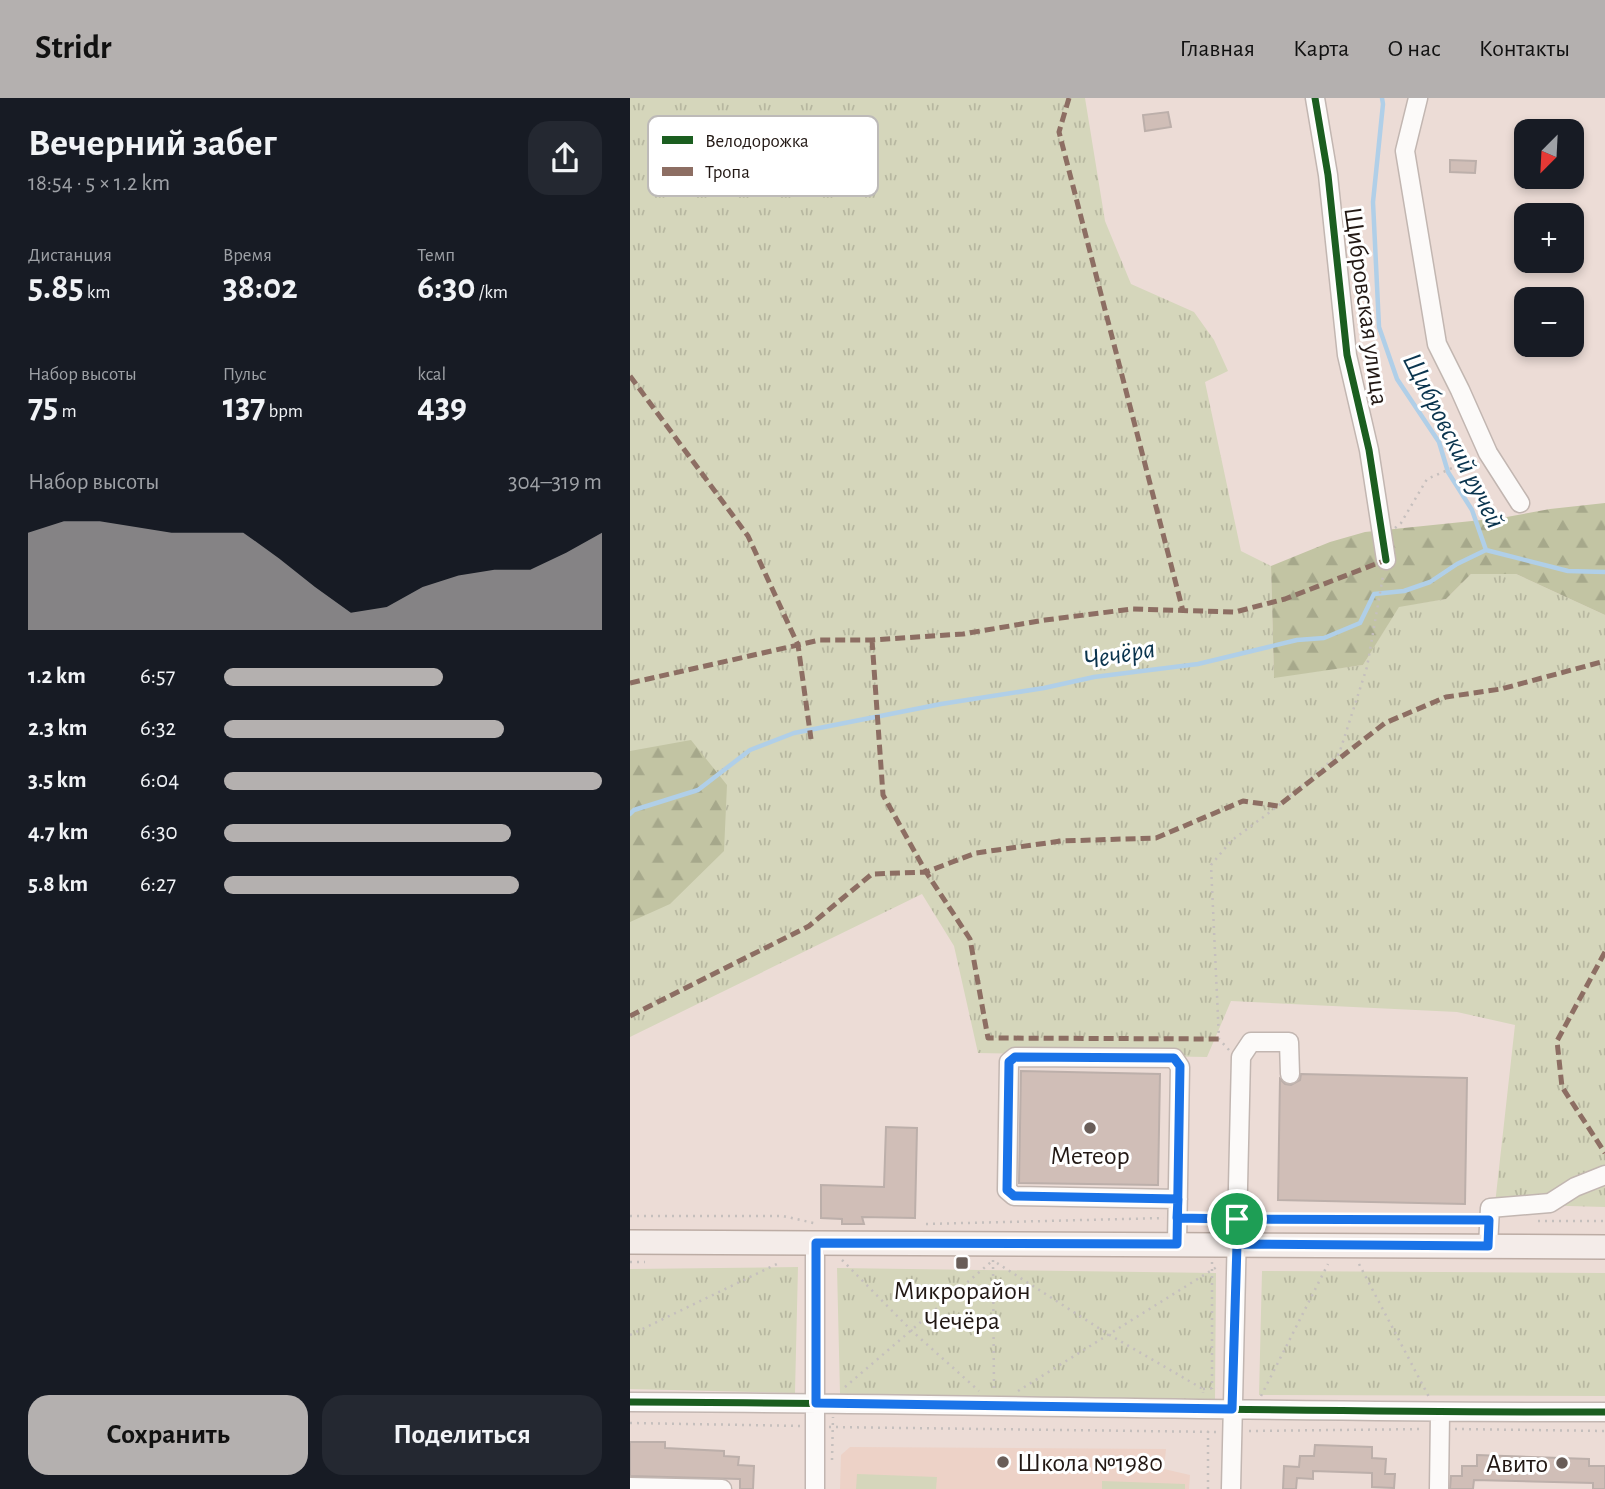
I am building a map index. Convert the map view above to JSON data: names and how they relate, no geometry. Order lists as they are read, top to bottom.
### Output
{
  "streets": {
    "street": ["Щибровская улица"]
  },
  "water": ["Щибровский ручей", "Чечёра"],
  "places": {
    "other": ["Метеор", "Школа №1980", "Авито"],
    "transit": ["Микрорайон Чечёра"]
  },
  "legend": ["Велодорожка", "Тропа"],
  "north": "bottom left",
  "page": {
    "header": "Stridr",
    "nav": [
      "Главная",
      "Карта",
      "О нас",
      "Контакты"
    ],
    "heading": ["Вечерний забег", "18:54 · 5 × 1.2 km"],
    "map_buttons": ["+", "−"],
    "stats": [
      ["Дистанция", "5.85 km"],
      ["Время", "38:02"],
      ["Темп", "6:30 /km"],
      ["Набор высоты", "75 m"],
      ["Пульс", "137 bpm"],
      ["kcal", "439"]
    ],
    "chart": ["Набор высоты", "304–319 m"],
    "list": [
      {
        "name": "1.2 km",
        "note": "6:57"
      },
      {
        "name": "2.3 km",
        "note": "6:32"
      },
      {
        "name": "3.5 km",
        "note": "6:04"
      },
      {
        "name": "4.7 km",
        "note": "6:30"
      },
      {
        "name": "5.8 km",
        "note": "6:27"
      }
    ],
    "buttons": ["Сохранить", "Поделиться"]
  }
}
